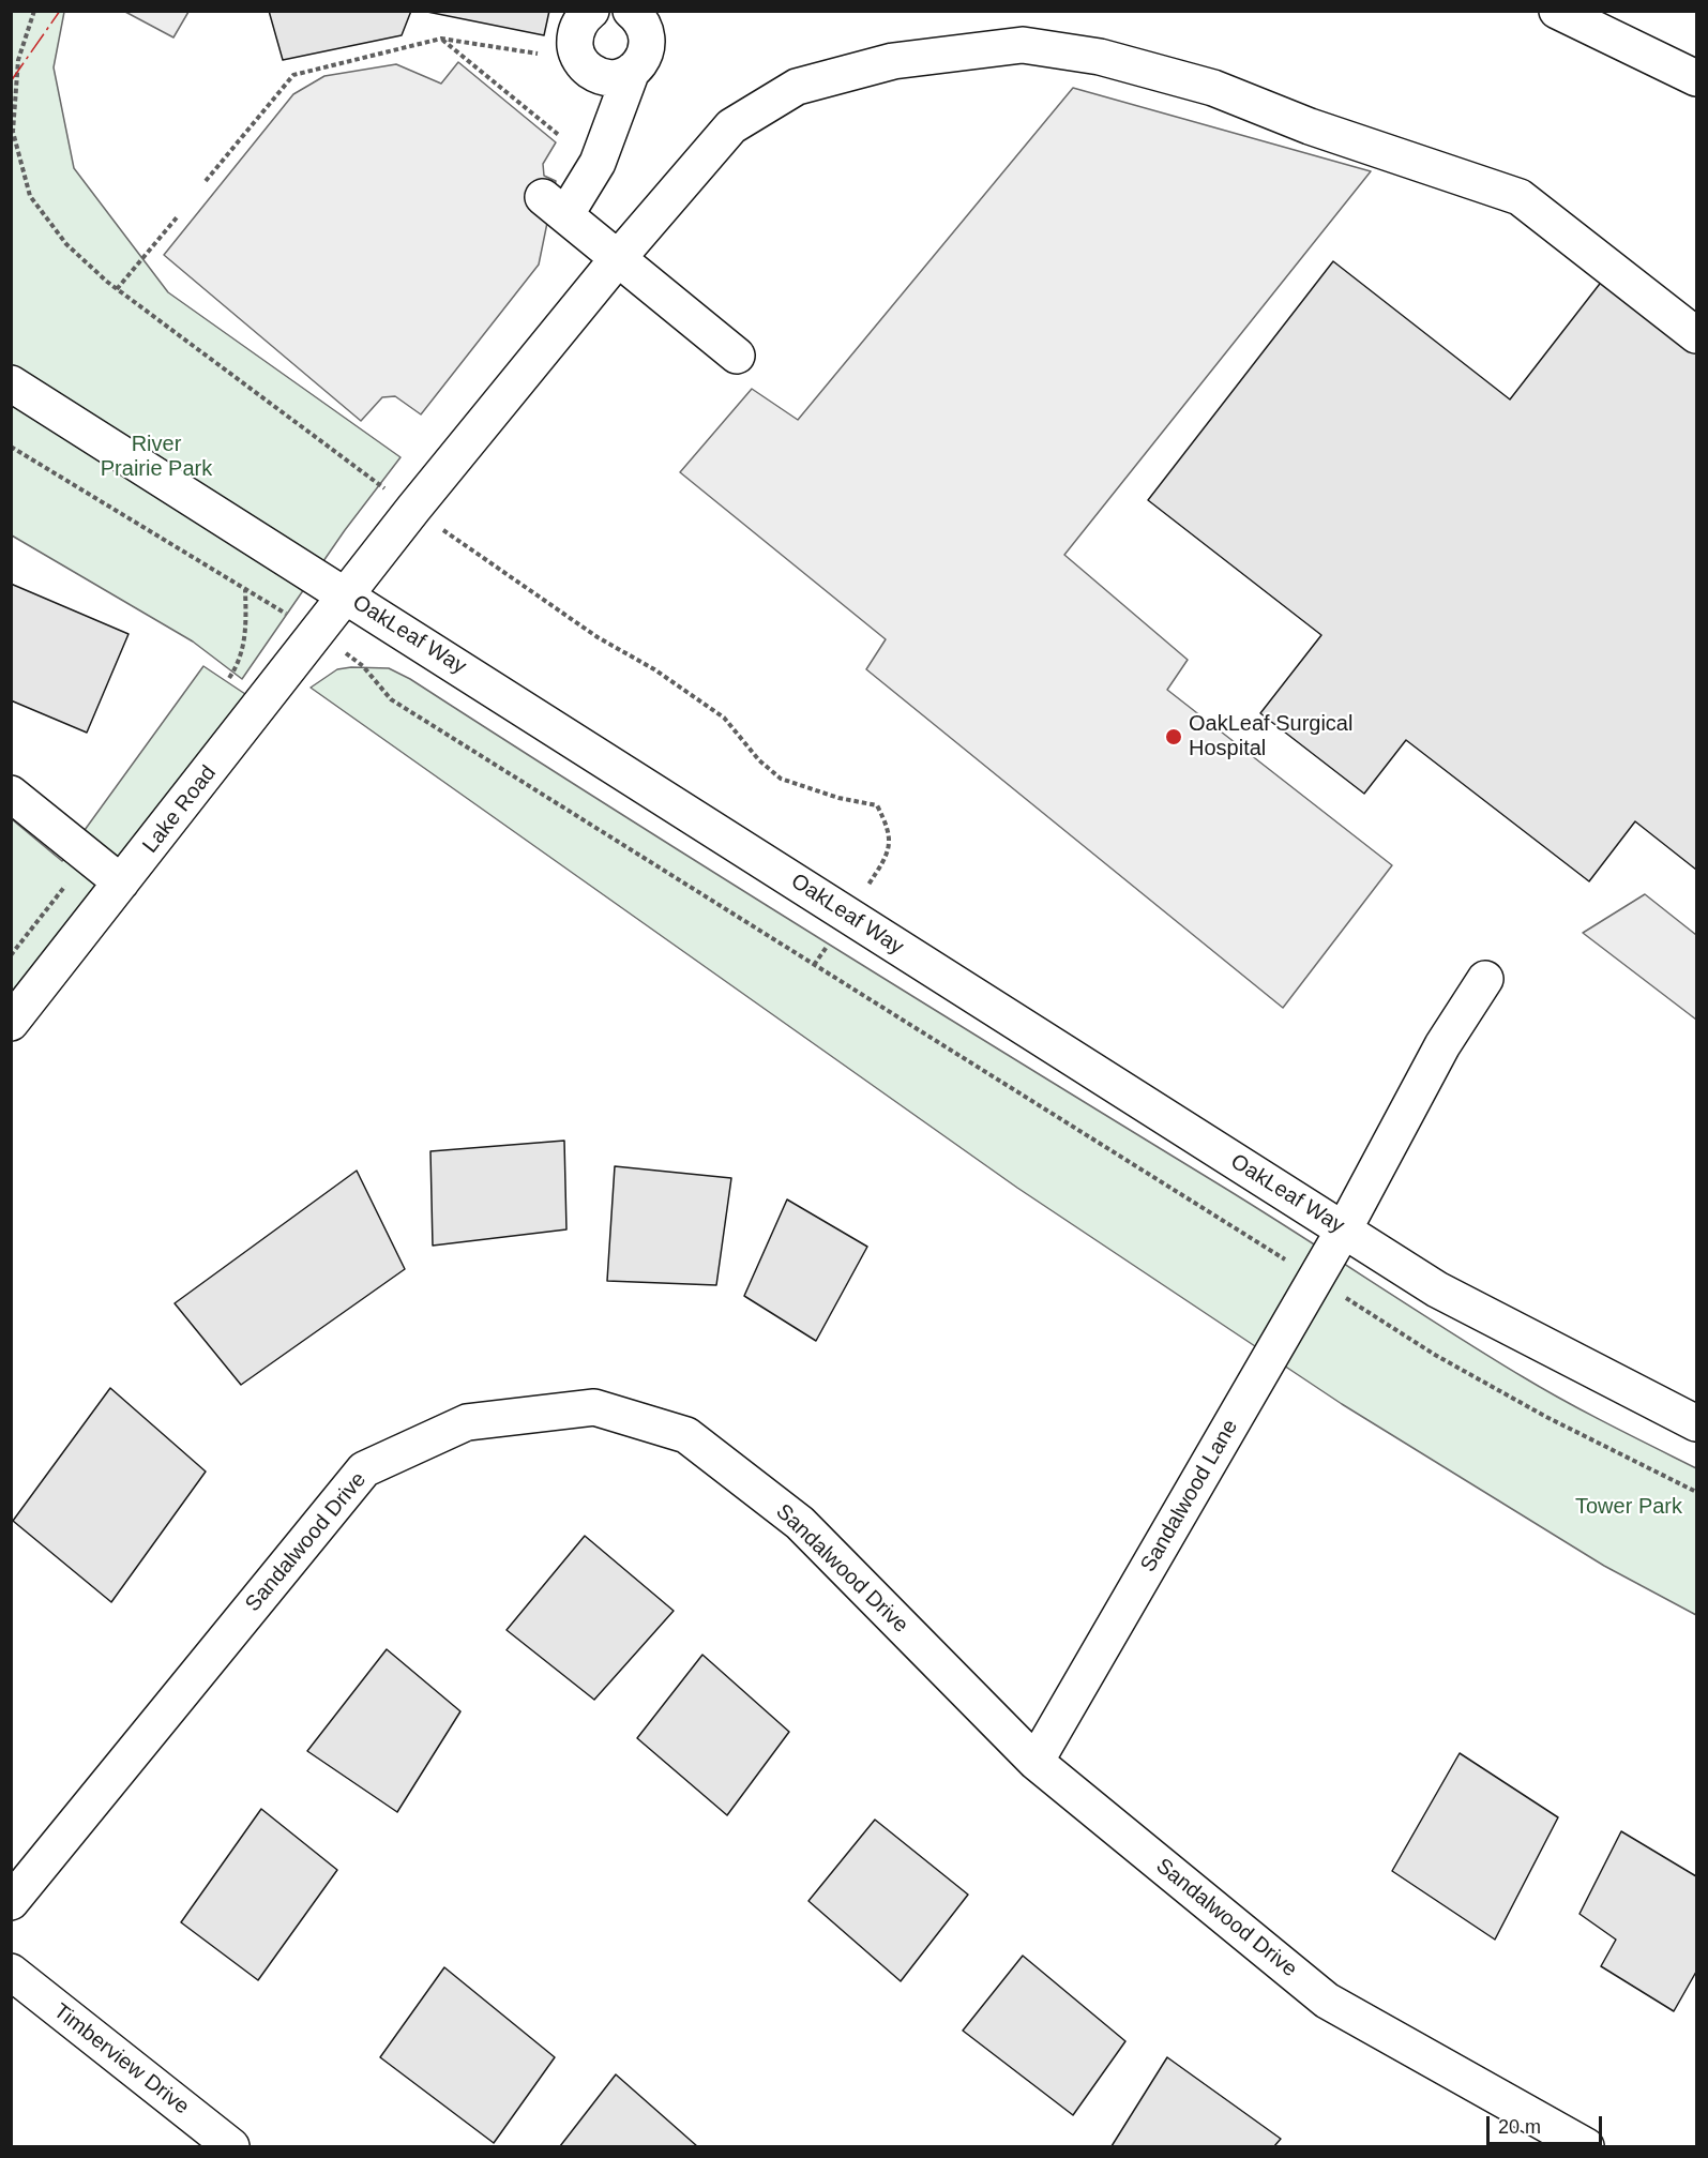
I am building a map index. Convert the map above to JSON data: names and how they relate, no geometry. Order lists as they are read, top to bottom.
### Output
{
  "streets": {
    "main road": [
      "OakLeaf Way",
      "Lake Road",
      "Sandalwood Lane",
      "Sandalwood Drive",
      "Timberview Drive"
    ]
  },
  "crossings": [
    ["OakLeaf Way", "Lake Road"],
    ["OakLeaf Way", "Sandalwood Lane"],
    ["Sandalwood Lane", "Sandalwood Drive"]
  ],
  "parks": ["River Prairie Park", "Tower Park"],
  "places": ["OakLeaf Surgical Hospital"],
  "scale_bar": "20 m"
}
